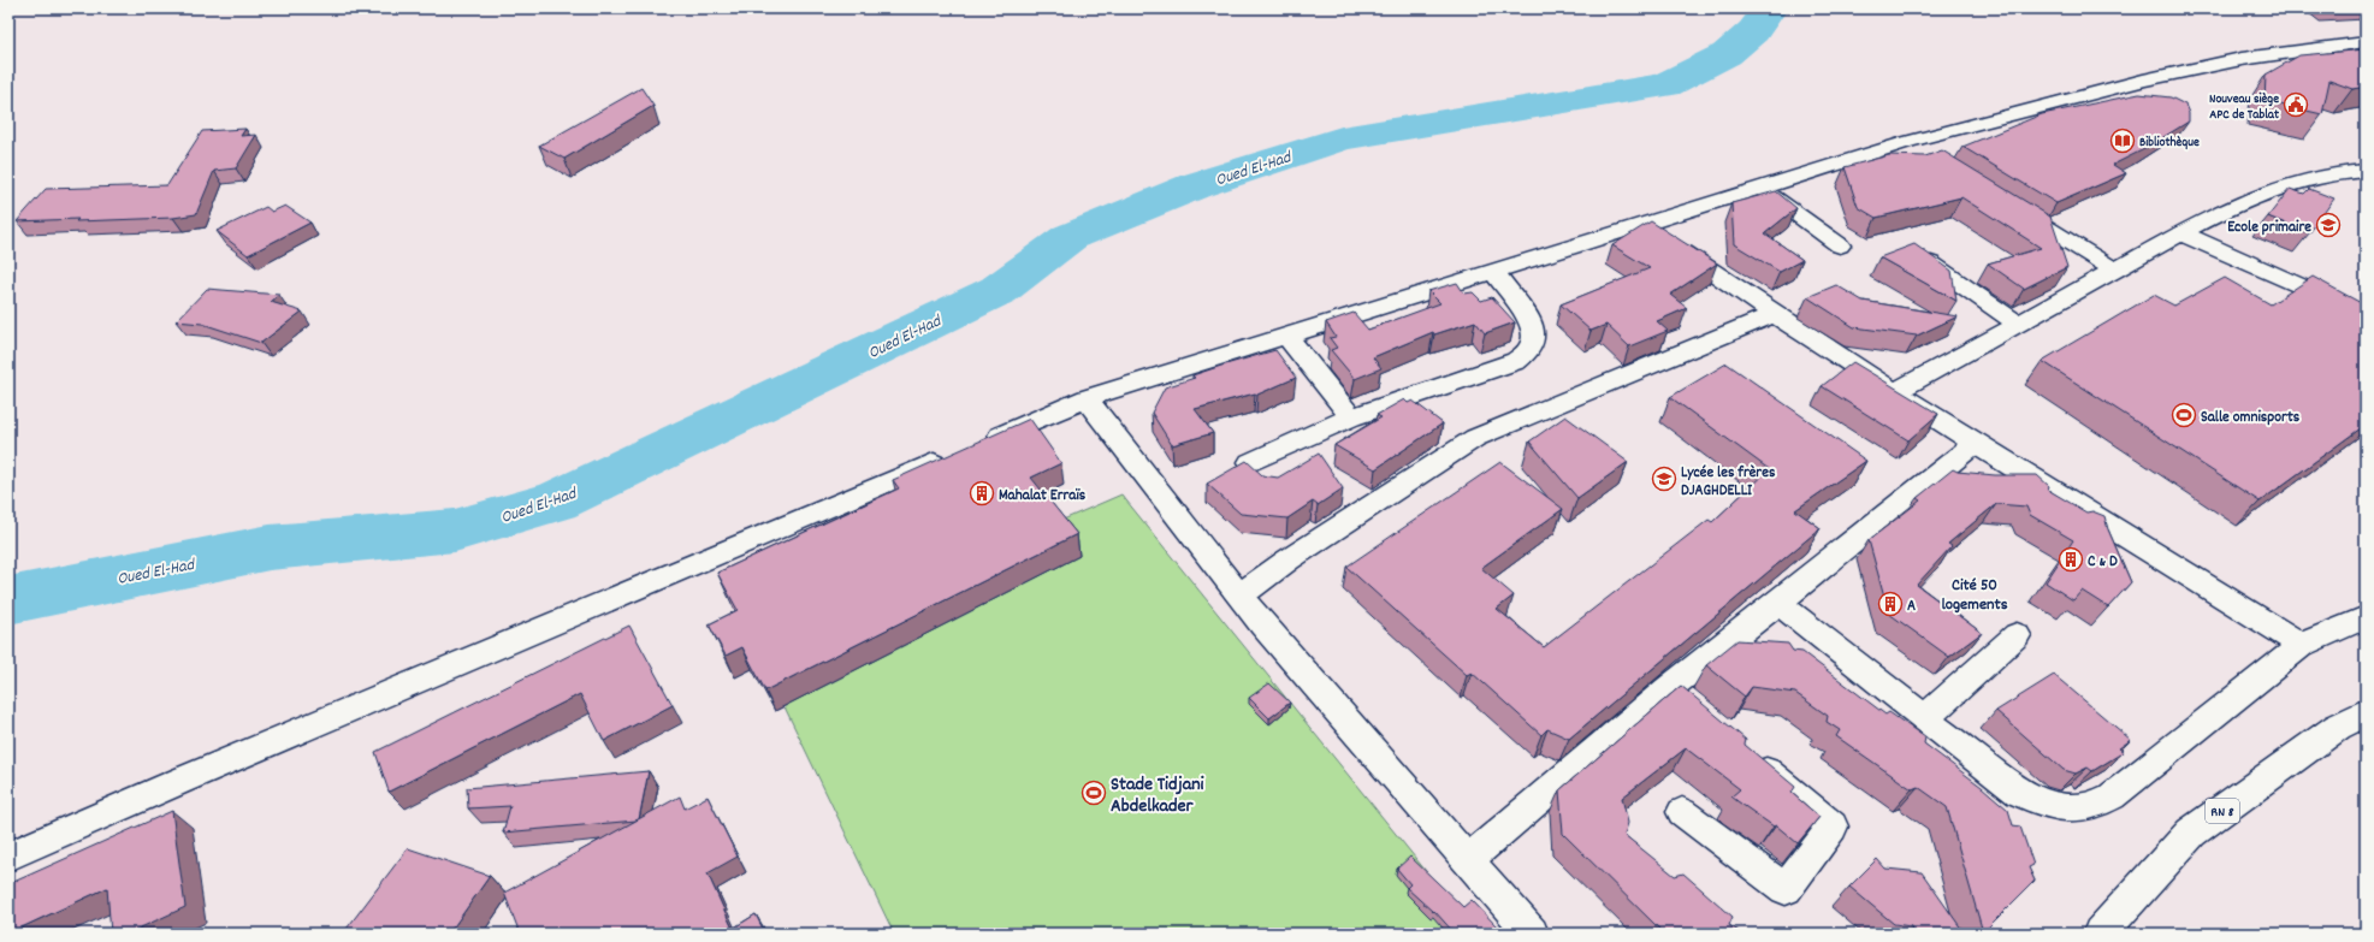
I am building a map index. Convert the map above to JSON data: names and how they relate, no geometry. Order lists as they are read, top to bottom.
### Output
{
  "streets": {
    "main road": ["RN 8"]
  },
  "districts": ["Cité 50 logements"],
  "water": ["Oued El-Had"],
  "places": {
    "public building": ["Nouveau siège APC de Tablat"],
    "library": ["Bibliothèque"],
    "school or university": ["Ecole primaire", "Lycée les frères DJAGHDELLI"],
    "sports": ["Salle omnisports", "Stade Tidjani Abdelkader"],
    "building": ["Mahalat Erraïs", "C & D", "A"]
  }
}
